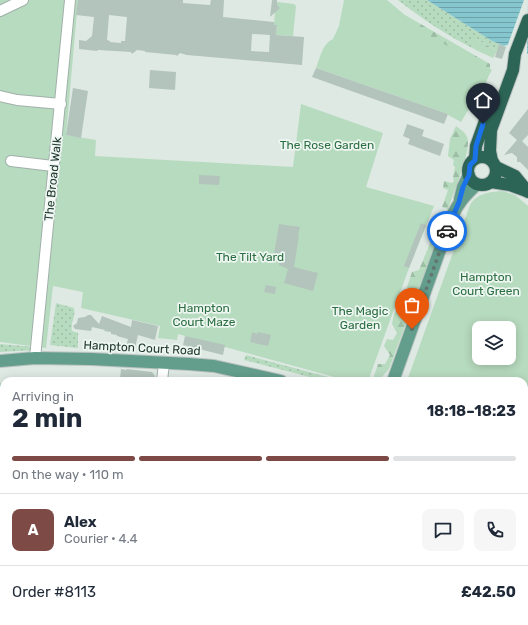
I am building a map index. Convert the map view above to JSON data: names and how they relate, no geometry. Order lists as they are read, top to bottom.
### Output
{
  "streets": {
    "main road": ["Hampton Court Road"],
    "street": ["The Broad Walk"]
  },
  "crossings": [
    ["The Broad Walk", "Hampton Court Road"]
  ],
  "parks": [
    "The Rose Garden",
    "The Tilt Yard",
    "Hampton Court Green",
    "Hampton Court Maze",
    "The Magic Garden"
  ],
  "page": {
    "heading": ["2 min", "Arriving in", "18:18–18:23"],
    "panel": [
      "Alex",
      "Courier · 4.4",
      "Order #8113",
      "£42.50"
    ],
    "bar": "On the way · 110 m",
    "round": "A"
  }
}
